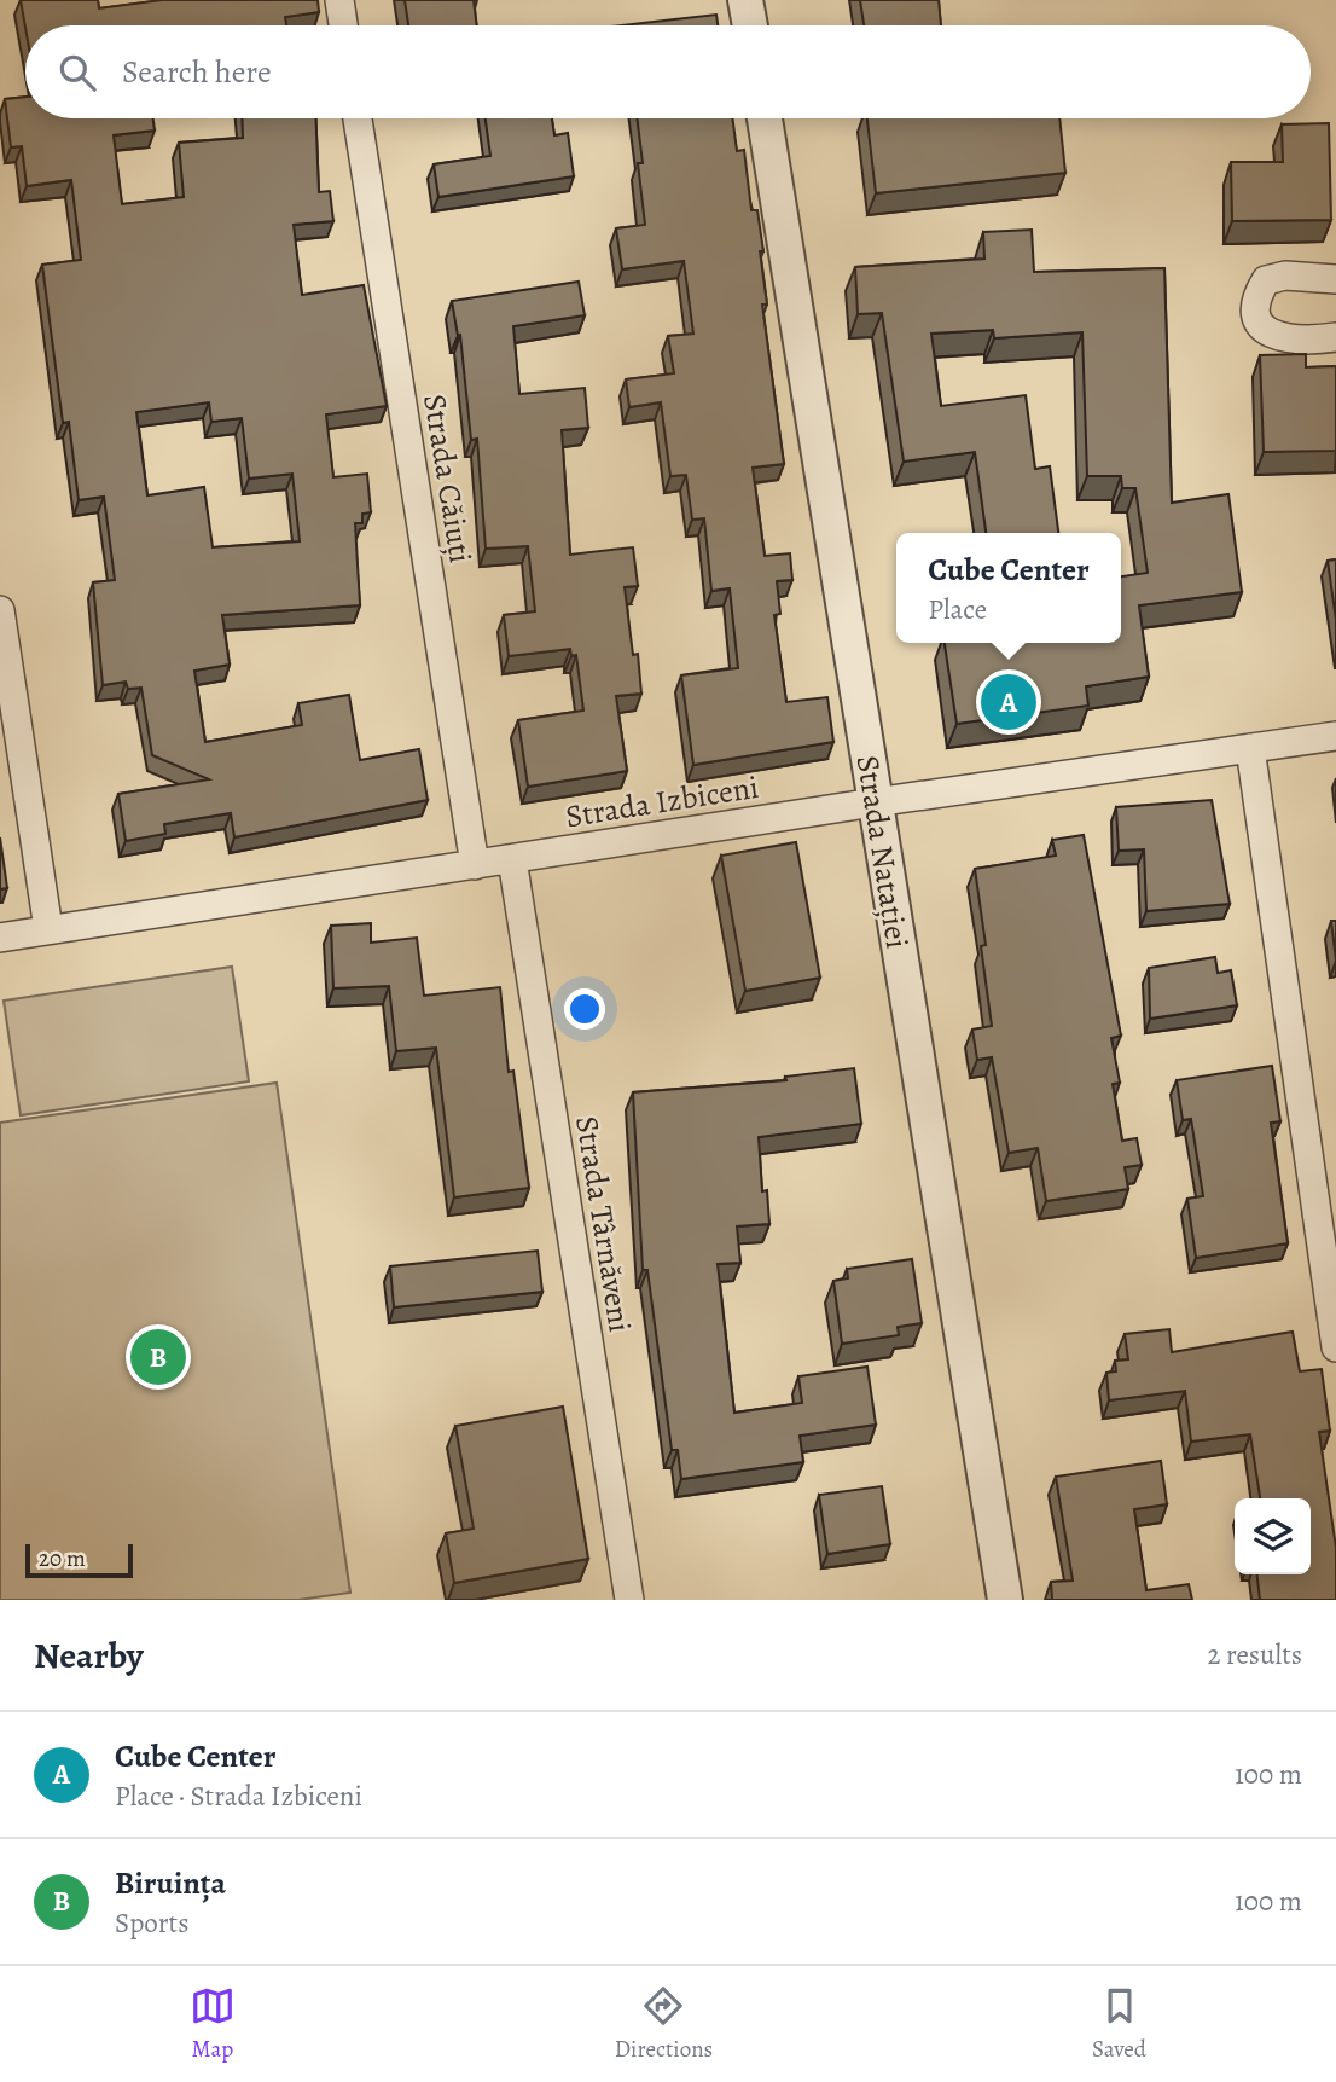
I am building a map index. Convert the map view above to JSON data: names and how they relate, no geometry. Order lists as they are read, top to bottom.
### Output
{
  "streets": {
    "street": [
      "Strada Căiuți",
      "Strada Izbiceni",
      "Strada Natației",
      "Strada Târnăveni"
    ]
  },
  "crossings": [
    ["Strada Căiuți", "Strada Izbiceni"],
    ["Strada Izbiceni", "Strada Natației"],
    ["Strada Izbiceni", "Strada Târnăveni"]
  ],
  "scale_bar": "20 m",
  "page": {
    "search": "Search here",
    "popup": ["Cube Center", "Place"],
    "pins": ["A", "B"],
    "scale": "20 m",
    "heading": ["Nearby", "2 results"],
    "list": [
      {
        "mark": "A",
        "name": "Cube Center",
        "note": "Place · Strada Izbiceni",
        "value": "100 m"
      },
      {
        "mark": "B",
        "name": "Biruința",
        "note": "Sports",
        "value": "100 m"
      }
    ],
    "nav": ["Map", "Directions", "Saved"]
  }
}
